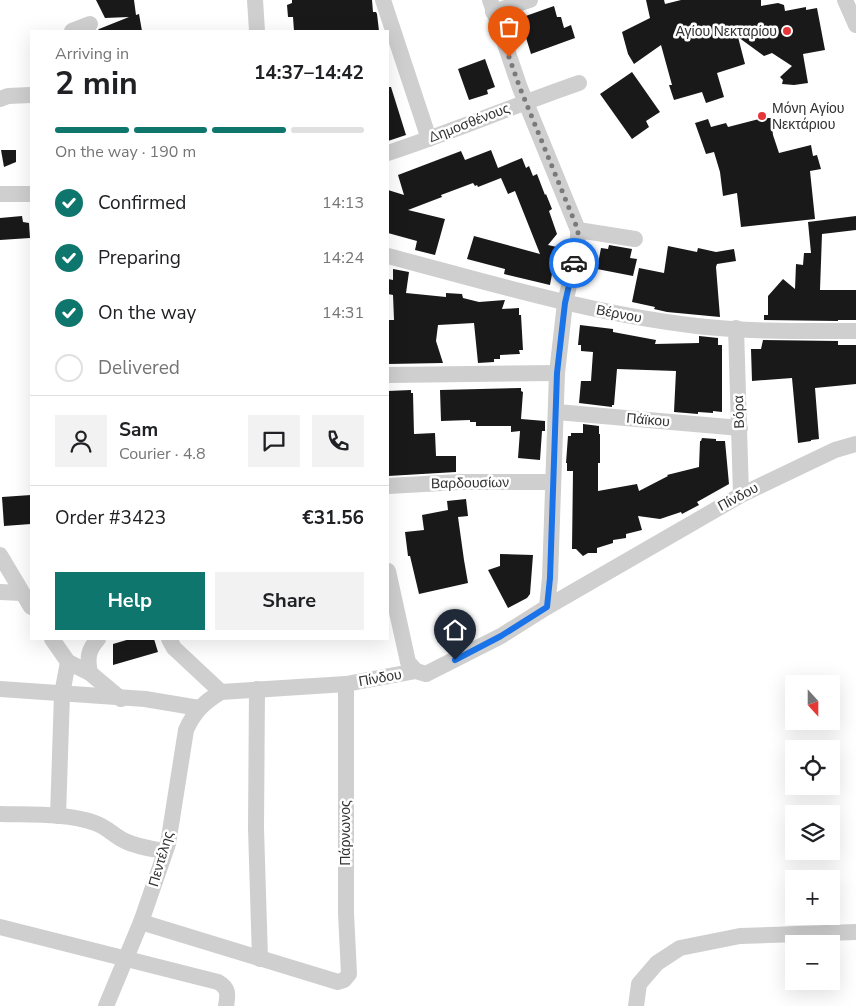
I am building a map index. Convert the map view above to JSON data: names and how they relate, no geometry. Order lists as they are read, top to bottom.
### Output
{
  "streets": {
    "street": [
      "Δημοσθένους",
      "Βέρνου",
      "Βόρα",
      "Πάϊκου",
      "Βαρδουσίων",
      "Πίνδου",
      "Πάρνωνος",
      "Πεντέλης"
    ]
  },
  "crossings": [
    ["Βέρνου", "Βόρα"],
    ["Βόρα", "Πάϊκου"],
    ["Βόρα", "Πίνδου"],
    ["Πίνδου", "Πάρνωνος"]
  ],
  "places": ["Αγίου Νεκταρίου", "Μόνη Αγίου Νεκτάριου"],
  "north": "bottom",
  "page": {
    "heading": ["2 min", "Arriving in", "14:37–14:42"],
    "panel": [
      "Sam",
      "Courier · 4.8",
      "Order #3423",
      "€31.56"
    ],
    "bar": "On the way · 190 m",
    "list": [
      ["Confirmed", "14:13"],
      ["Preparing", "14:24"],
      ["On the way", "14:31"],
      "Delivered"
    ],
    "buttons": ["Help", "Share"],
    "map_buttons": ["+", "−"]
  }
}
